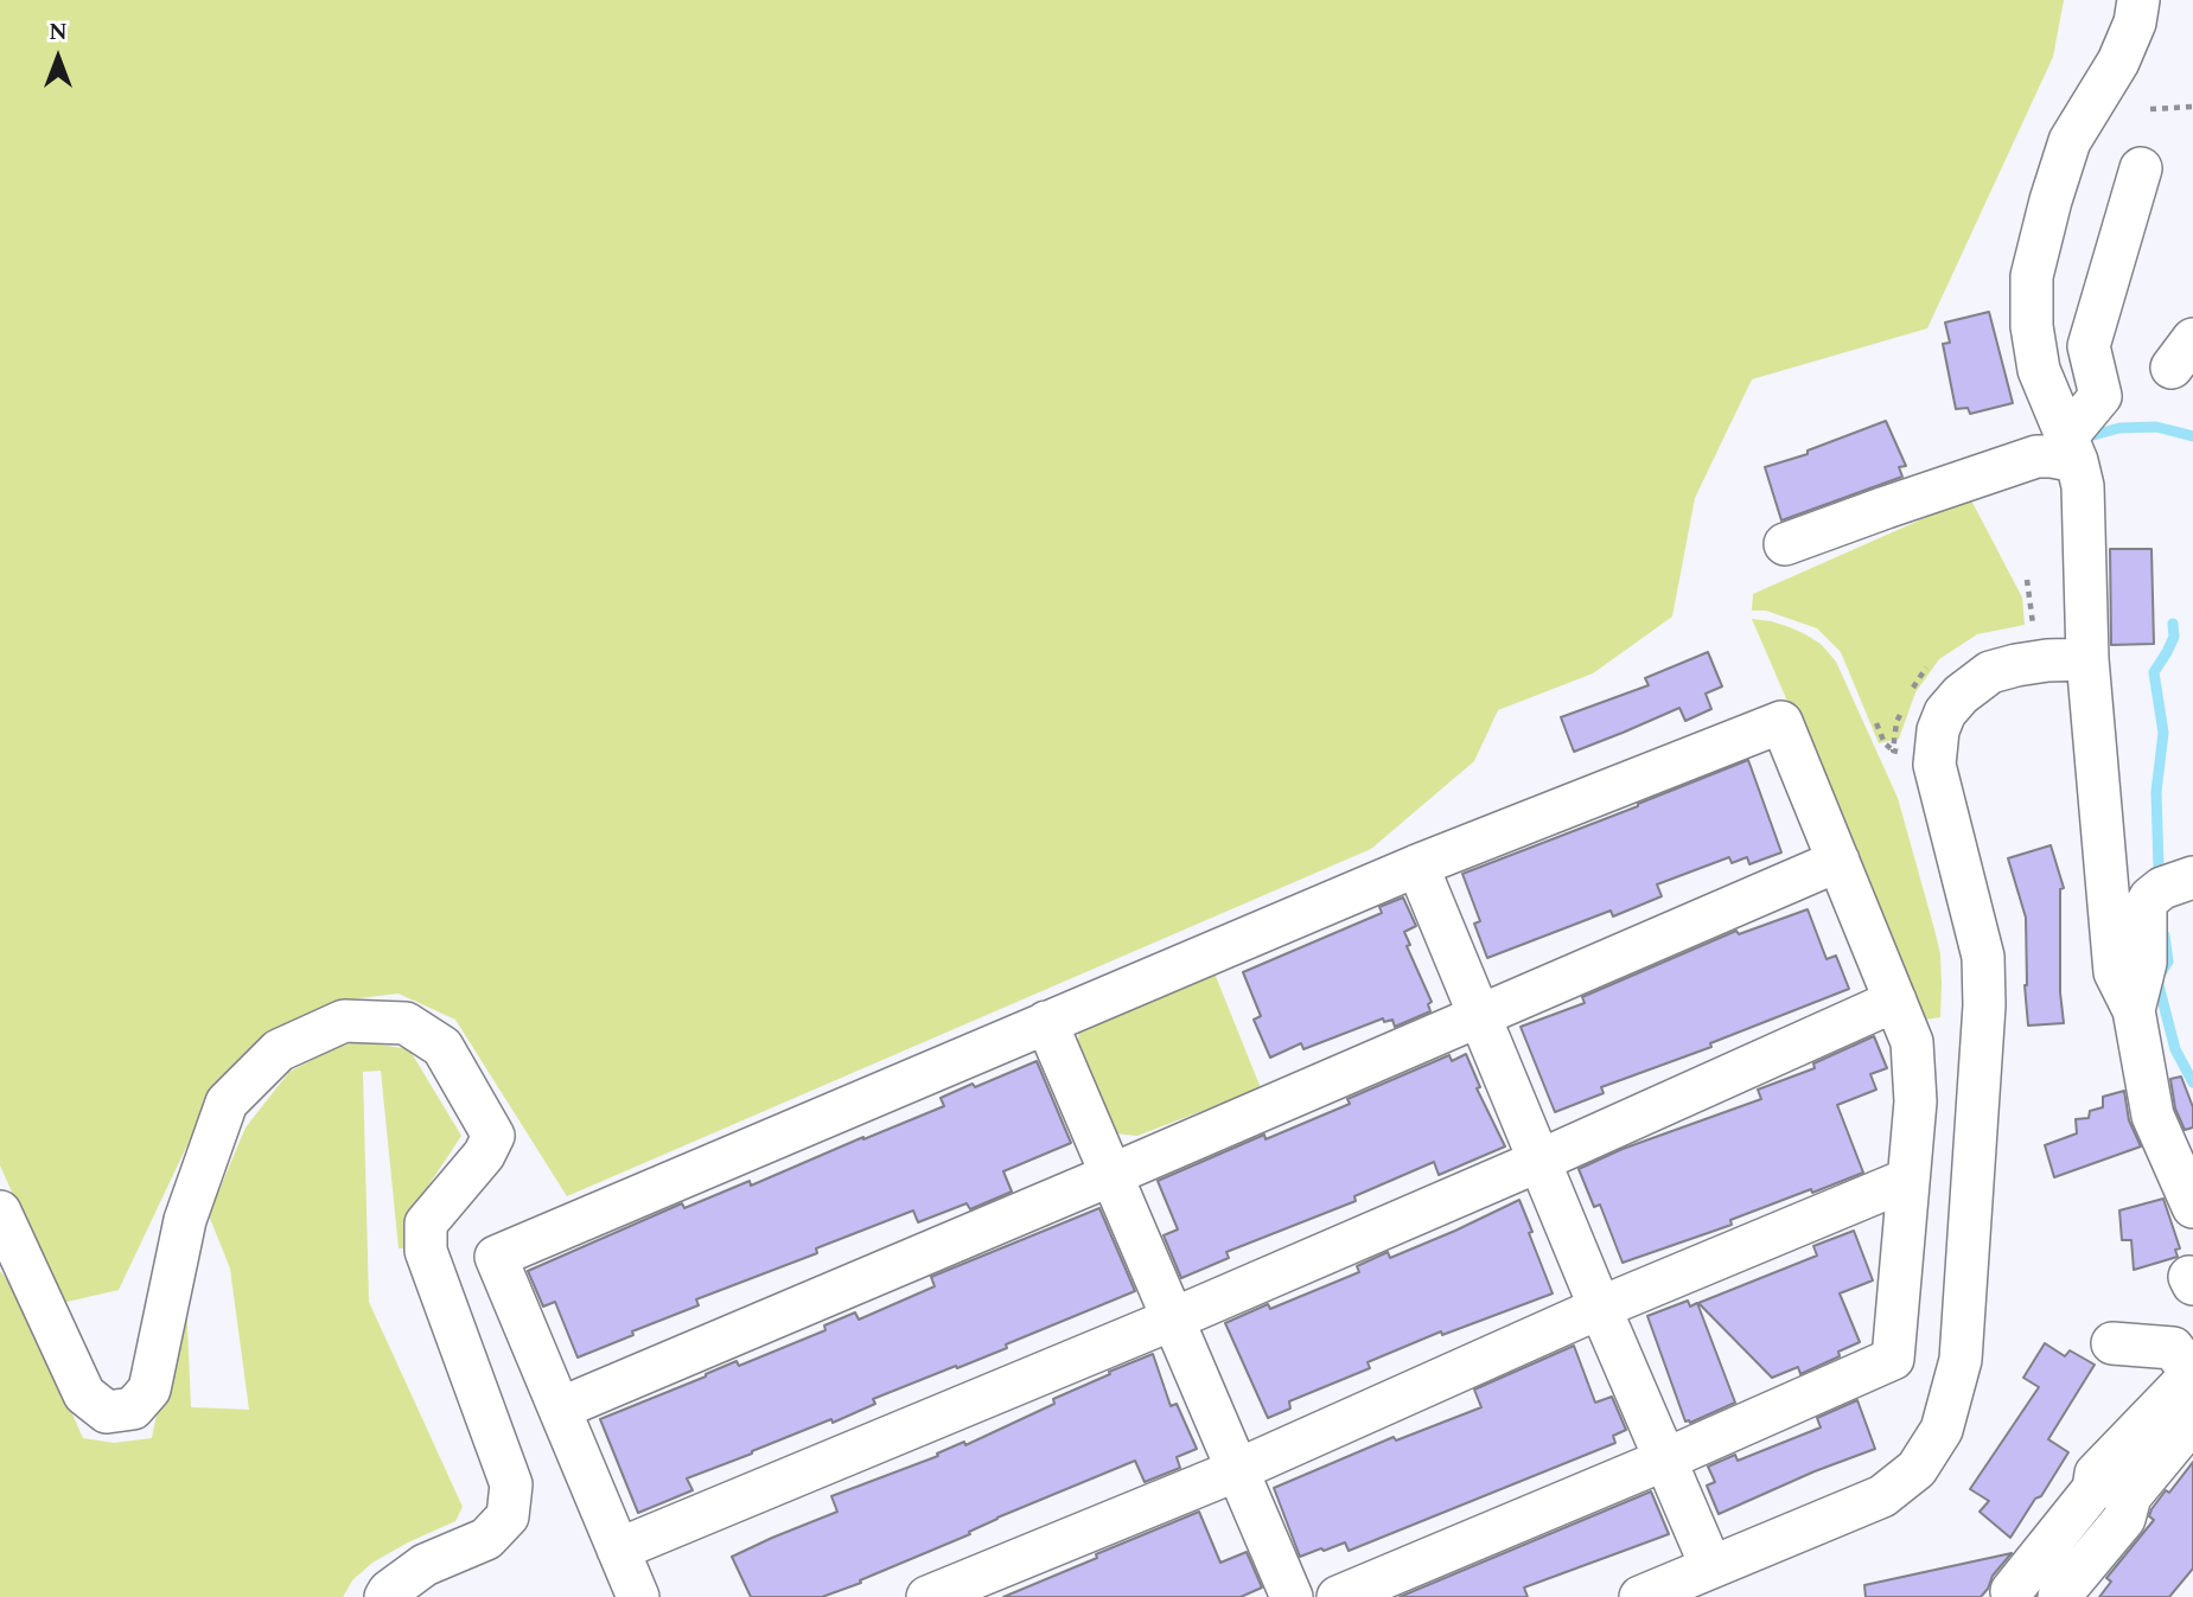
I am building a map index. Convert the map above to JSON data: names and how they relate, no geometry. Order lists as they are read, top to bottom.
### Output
{
  "north": "top"
}
